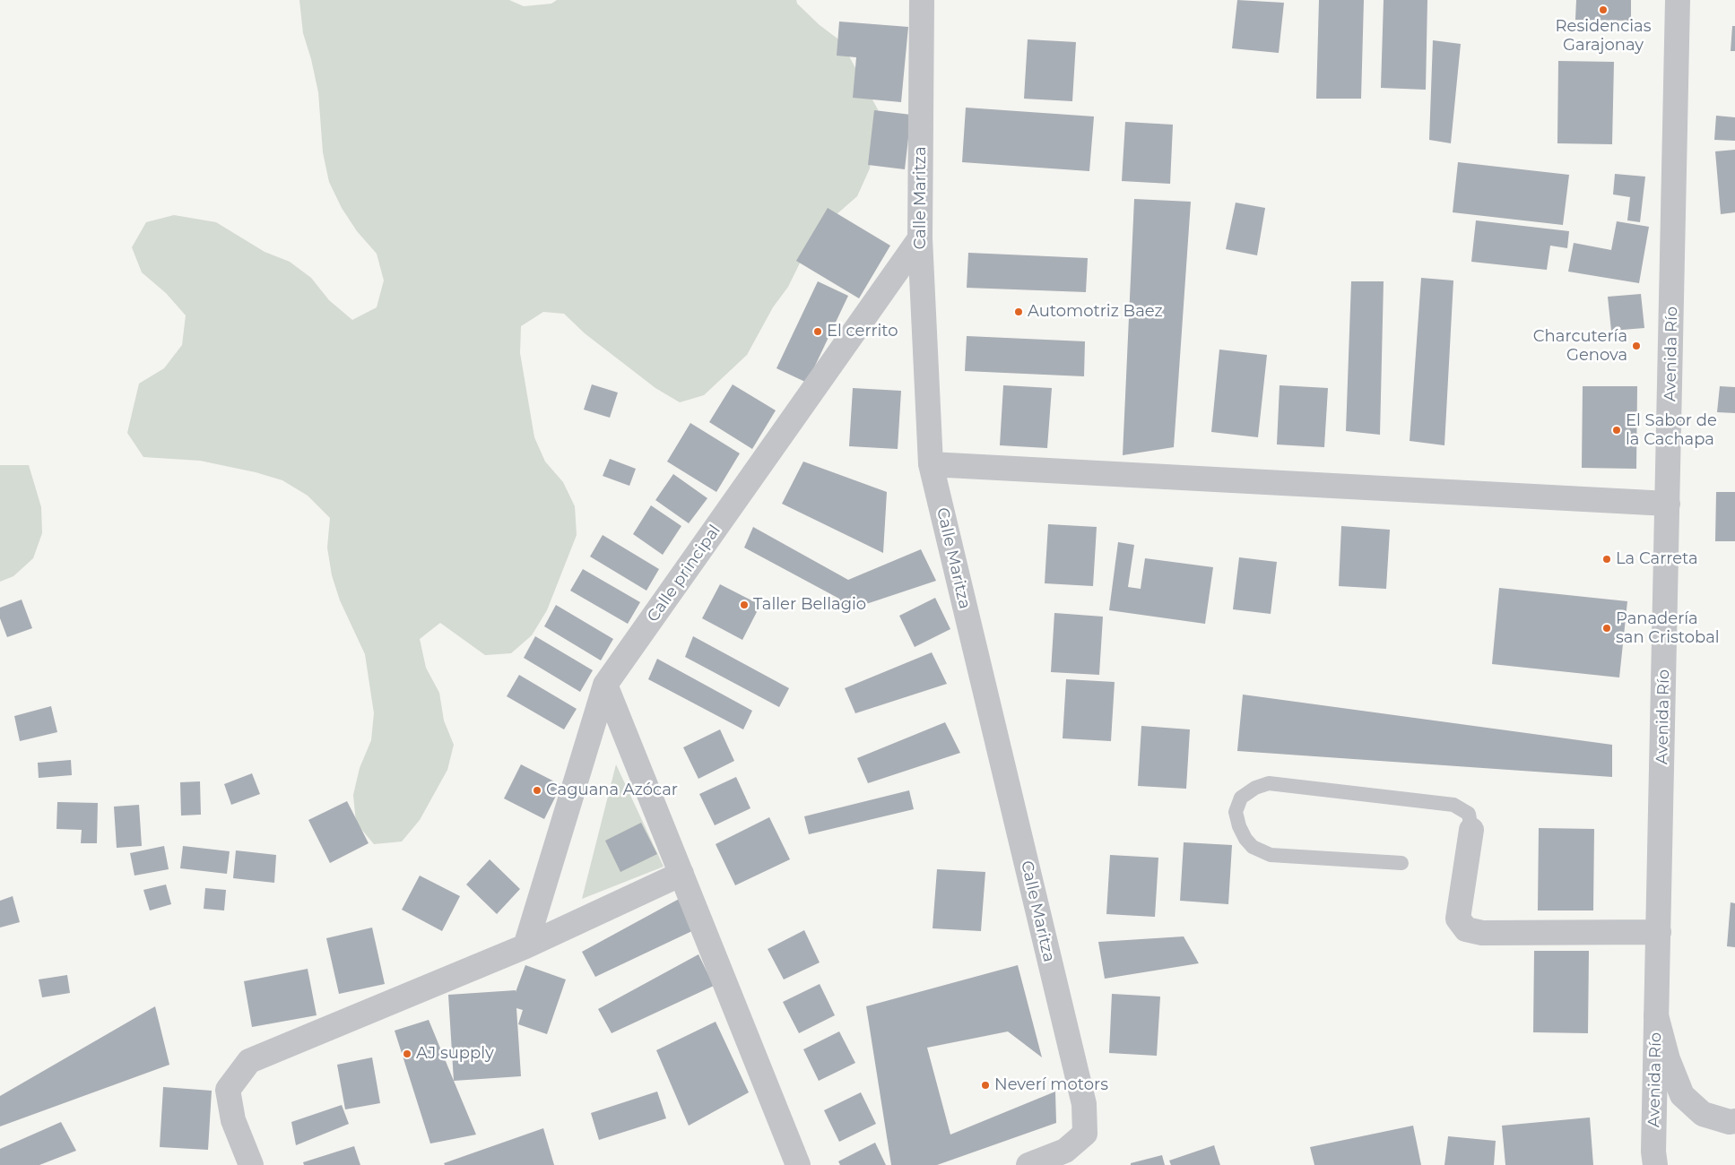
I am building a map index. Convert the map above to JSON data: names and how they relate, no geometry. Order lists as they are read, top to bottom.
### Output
{
  "streets": {
    "street": ["Calle Maritza", "Avenida Río", "Calle principal"]
  },
  "crossings": [
    ["Calle Maritza", "Calle principal"]
  ],
  "places": [
    "Residencias Garajonay",
    "Automotriz Baez",
    "El cerrito",
    "Charcutería Genova",
    "El Sabor de la Cachapa",
    "La Carreta",
    "Taller Bellagio",
    "Panadería san Cristobal",
    "Caguana Azócar",
    "AJ supply",
    "Neverí motors"
  ]
}
